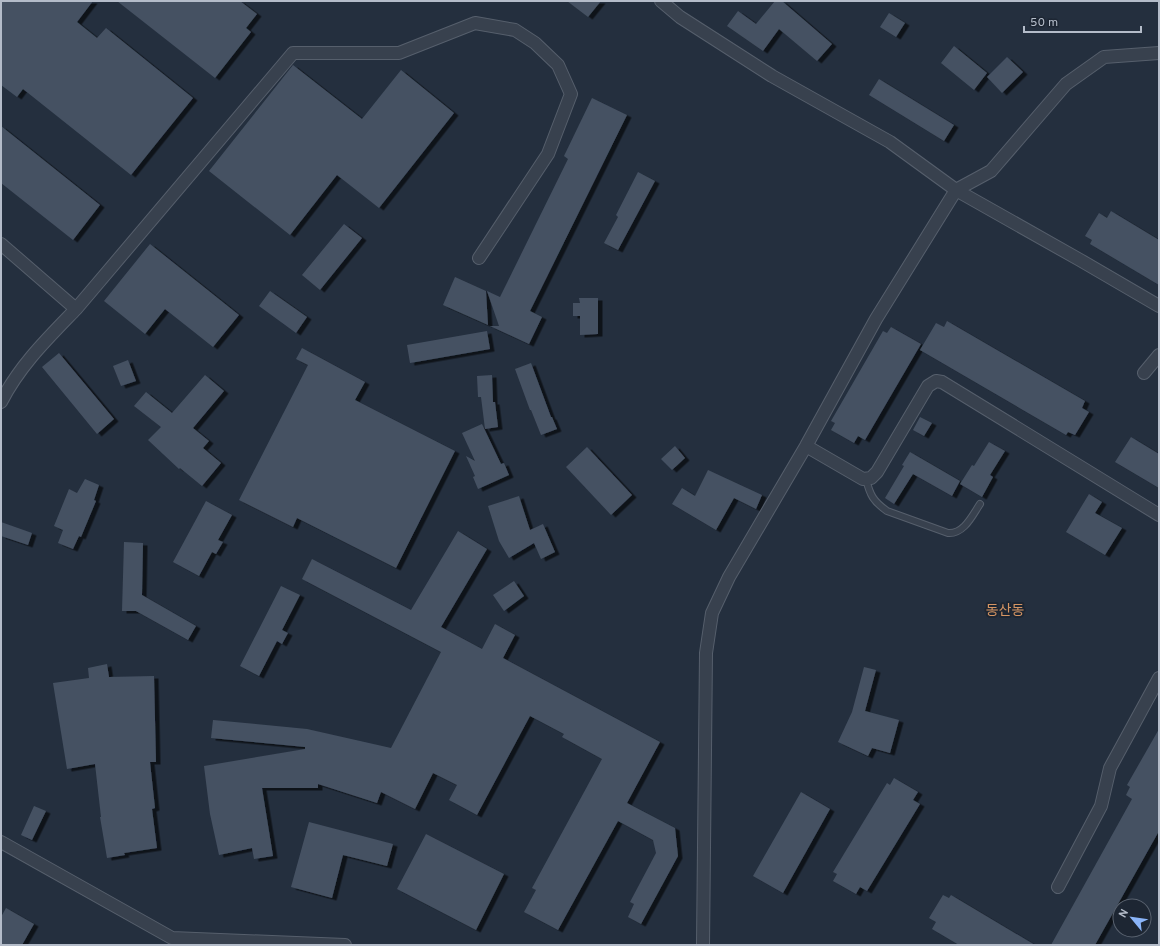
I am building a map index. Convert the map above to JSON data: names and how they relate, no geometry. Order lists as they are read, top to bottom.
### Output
{
  "districts": ["동산동"],
  "scale_bar": "50 m",
  "north": "top left"
}
